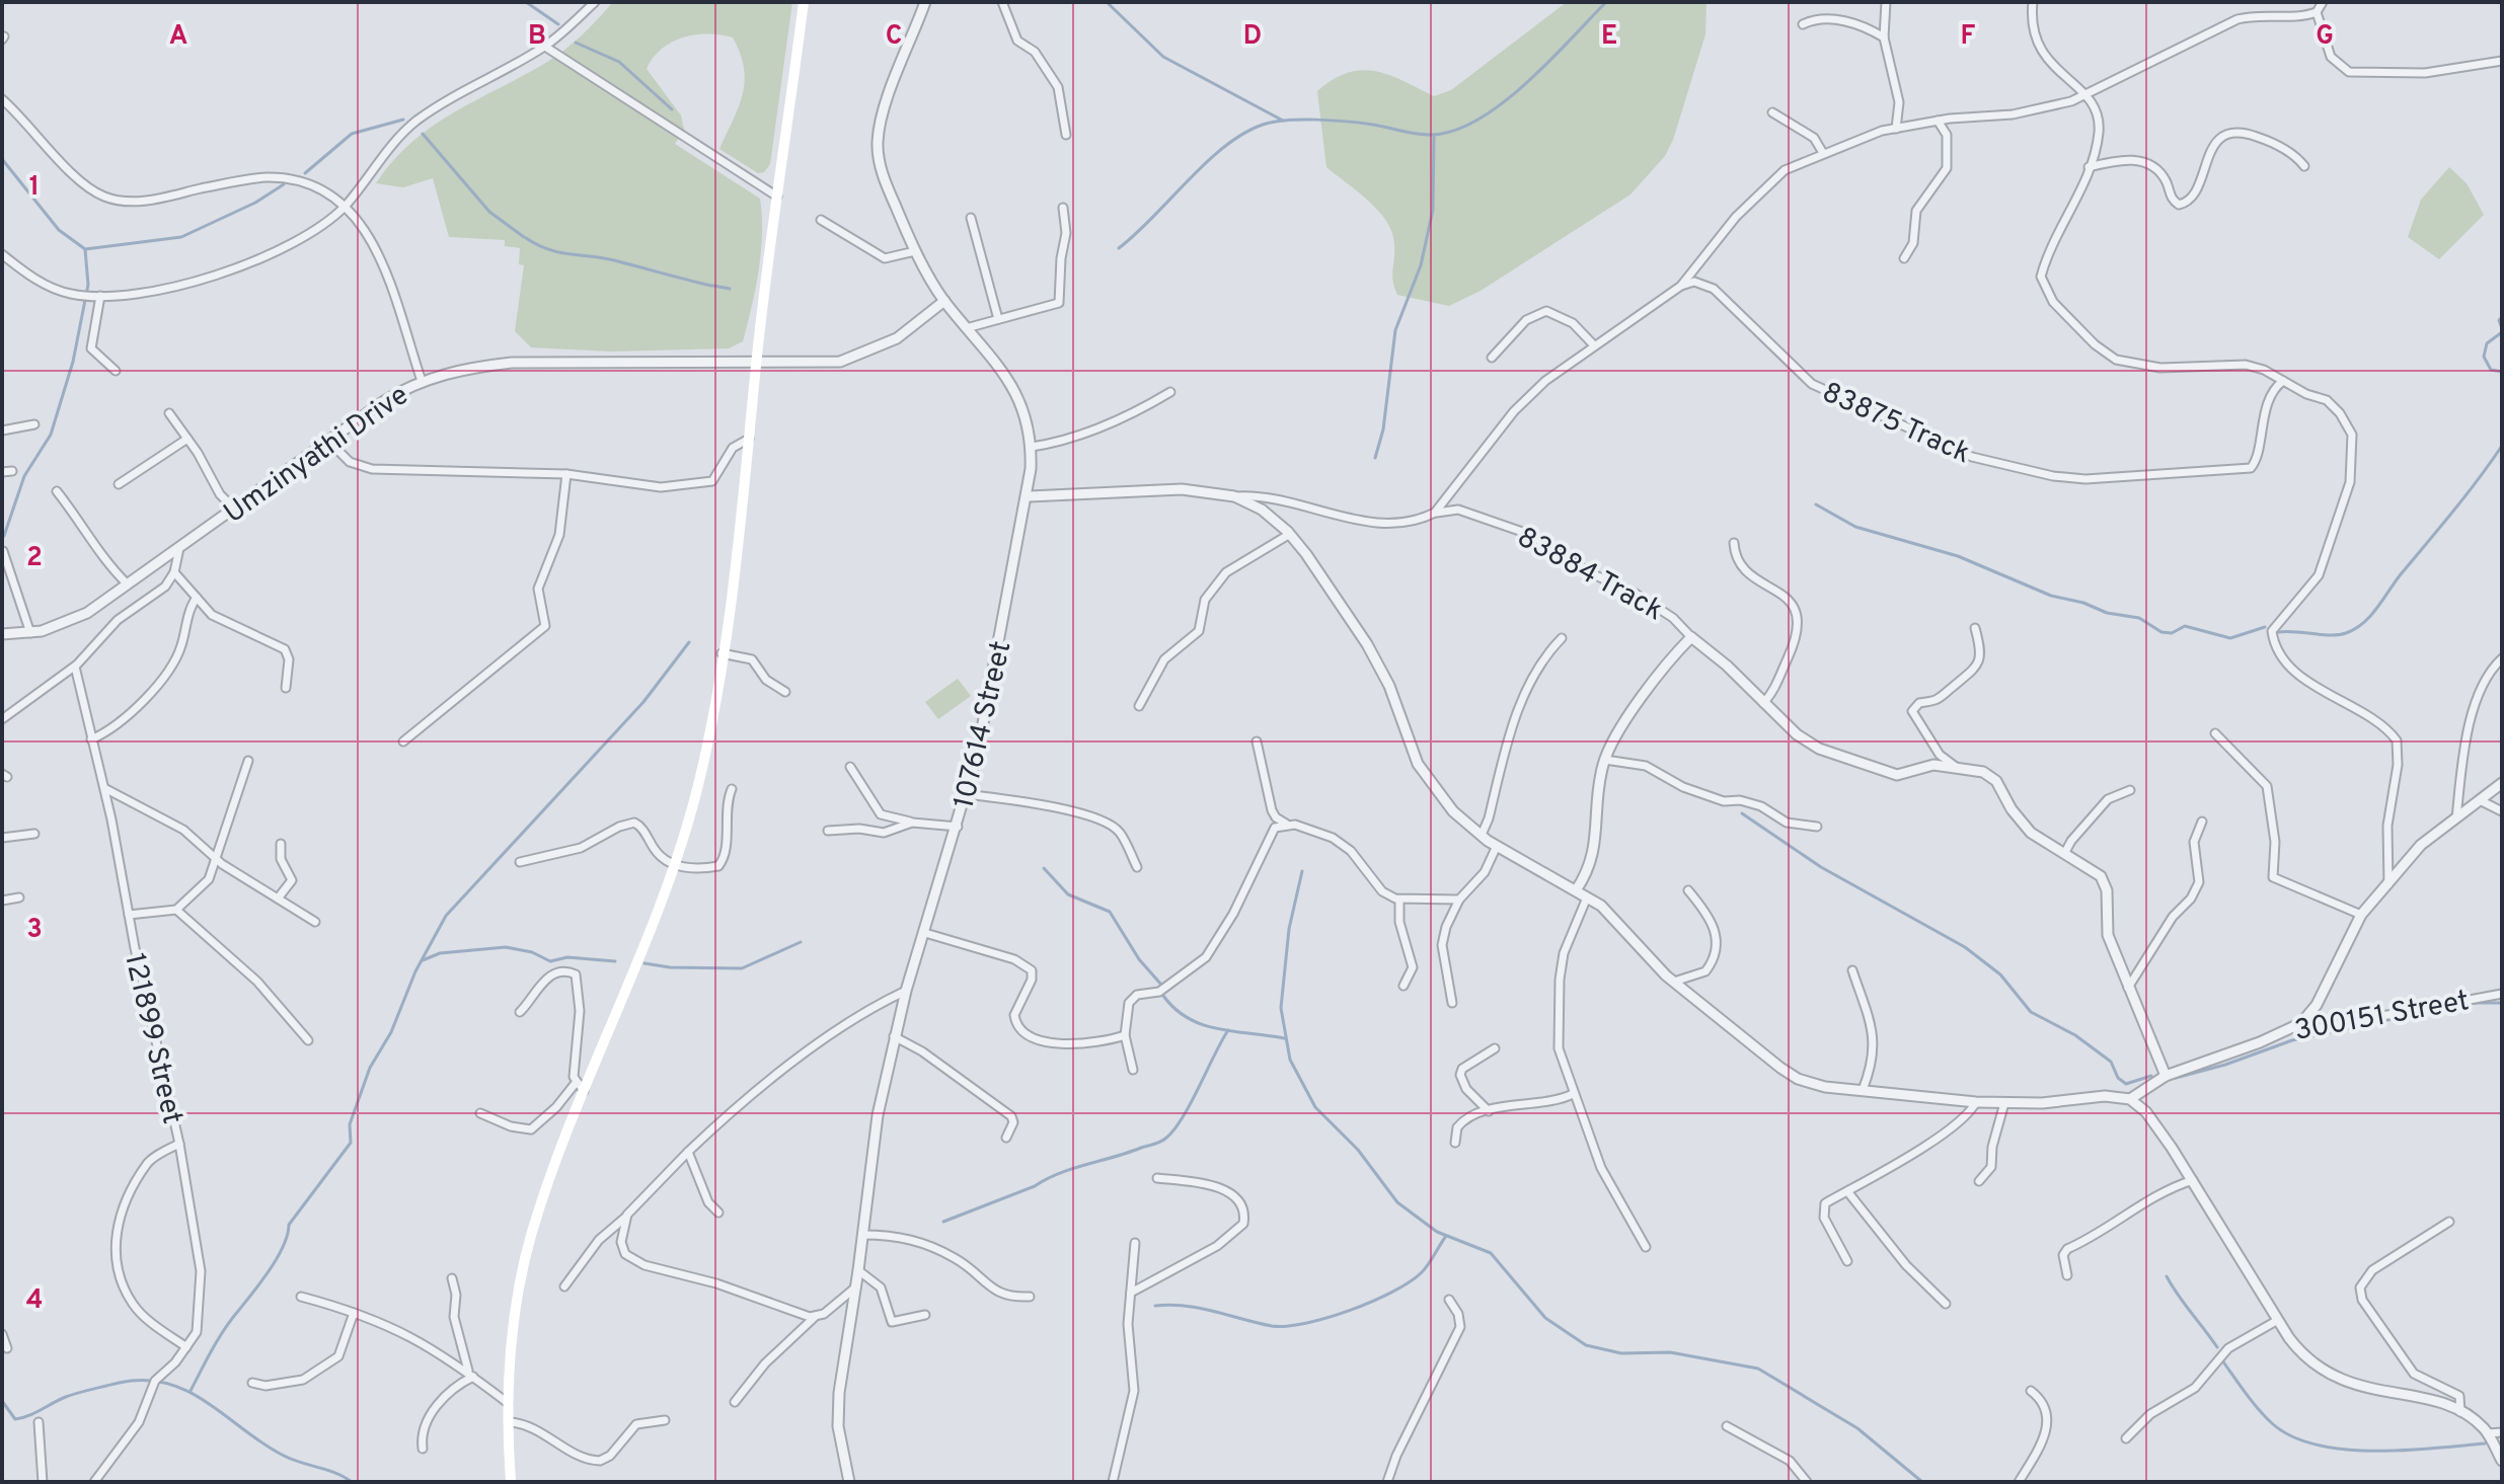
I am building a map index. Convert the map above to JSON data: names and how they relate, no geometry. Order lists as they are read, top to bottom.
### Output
{
  "streets": {
    "street": [
      "83875 Track",
      "Umzinyathi Drive",
      "83884 Track",
      "107614 Street",
      "300151 Street",
      "121899 Street"
    ]
  },
  "crossings": [
    ["Umzinyathi Drive", "107614 Street"]
  ],
  "grid": {
    "columns": [
      "A",
      "B",
      "C",
      "D",
      "E",
      "F",
      "G"
    ],
    "rows": [
      "1",
      "2",
      "3",
      "4"
    ]
  }
}
